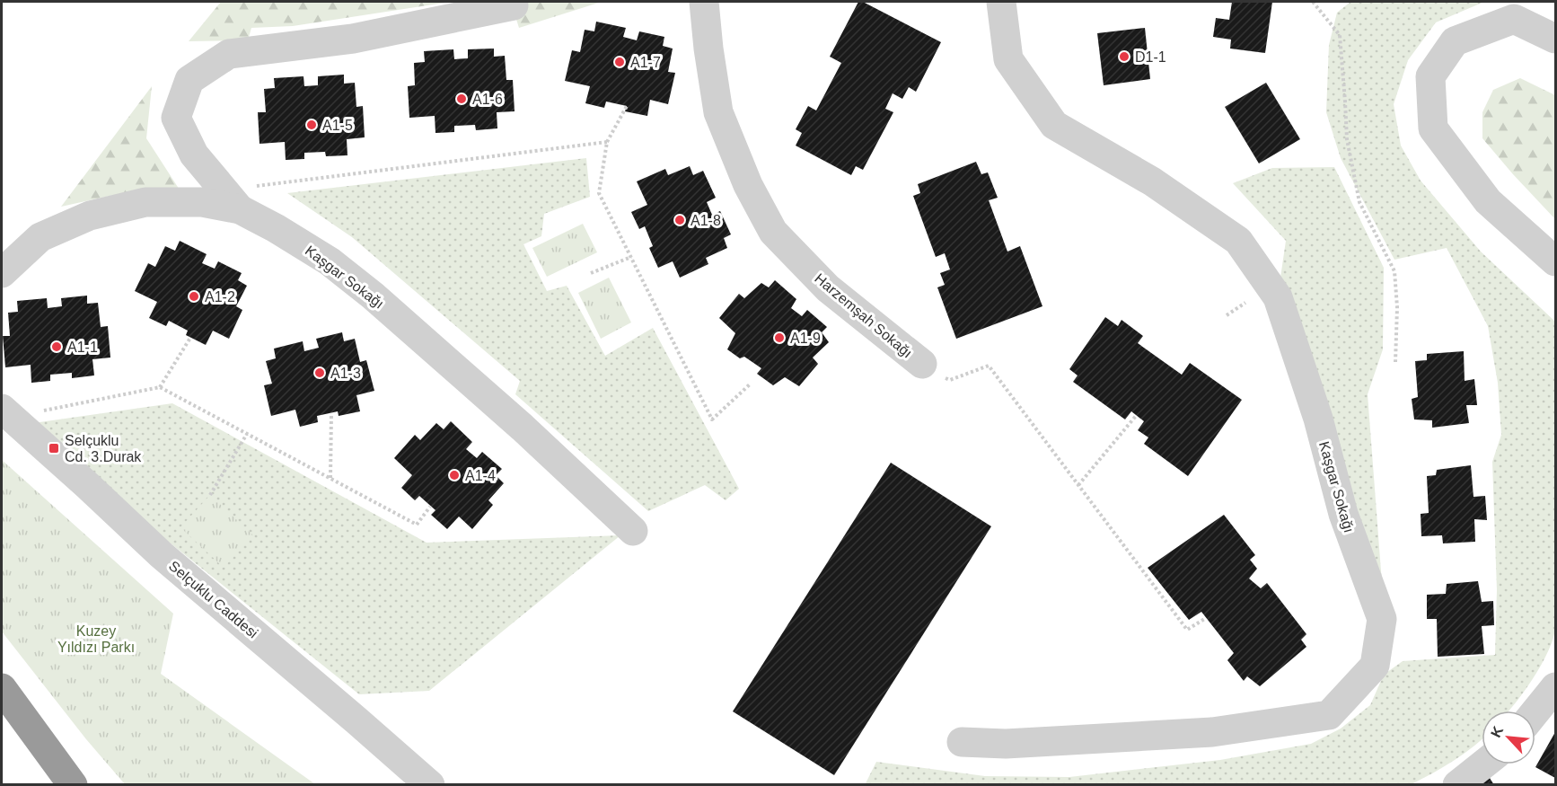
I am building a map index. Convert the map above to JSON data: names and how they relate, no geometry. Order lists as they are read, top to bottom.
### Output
{
  "streets": {
    "street": ["Kaşgar Sokağı", "Harzemşah Sokağı", "Selçuklu Caddesi"]
  },
  "parks": ["Kuzey Yıldızı Parkı"],
  "places": {
    "other": [
      "D1-1",
      "A1-7",
      "A1-6",
      "A1-5",
      "A1-8",
      "A1-2",
      "A1-9",
      "A1-1",
      "A1-3",
      "A1-4"
    ],
    "transit": ["Selçuklu Cd. 3.Durak"]
  },
  "north": "top left"
}
